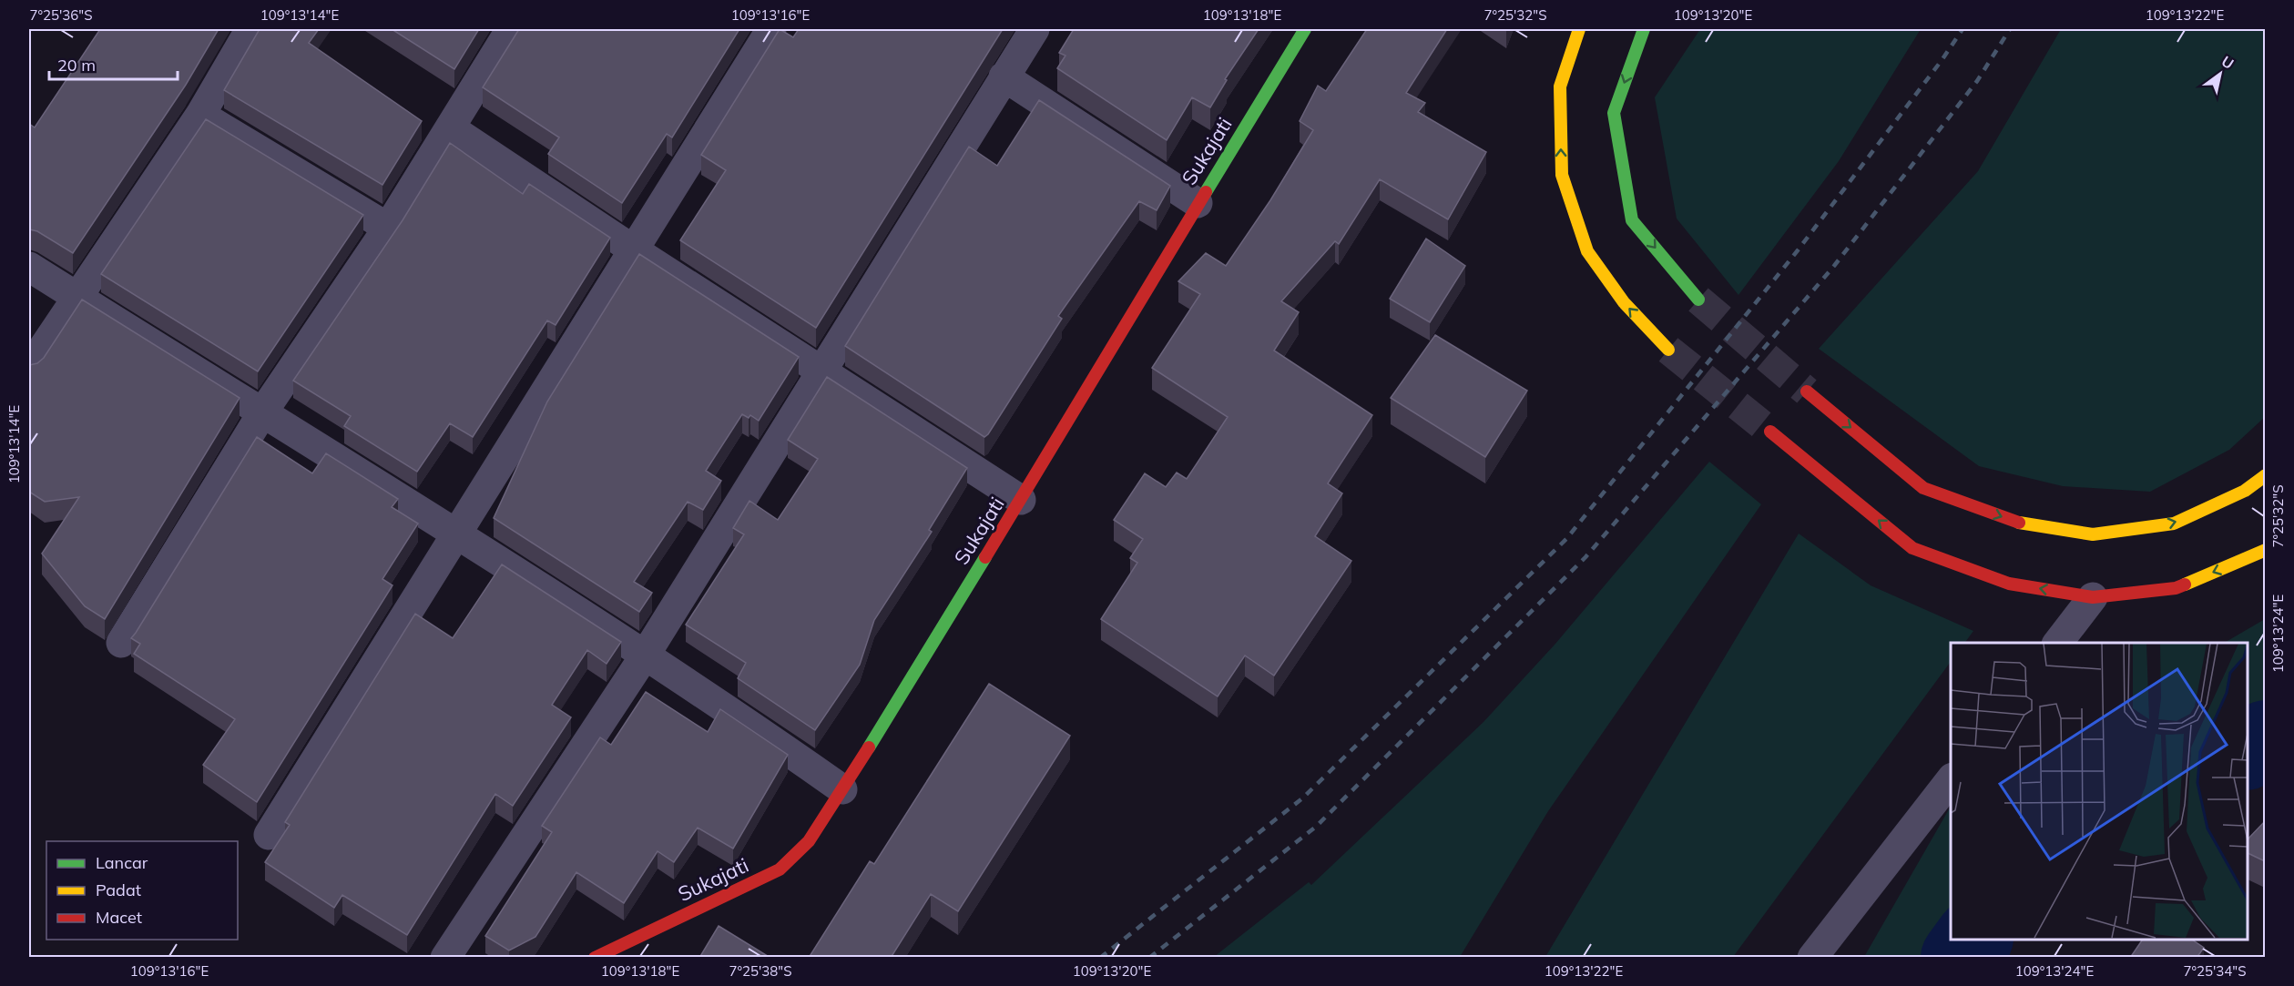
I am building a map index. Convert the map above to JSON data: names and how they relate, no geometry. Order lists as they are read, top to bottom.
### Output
{
  "streets": {
    "main road": ["Sukajati"]
  },
  "legend": ["Lancar", "Padat", "Macet"],
  "scale_bar": "20 m",
  "north": "top right",
  "coordinates": [
    "7°25'36\"S",
    "109°13'14\"E",
    "109°13'16\"E",
    "109°13'18\"E",
    "7°25'32\"S",
    "109°13'20\"E",
    "109°13'22\"E",
    "109°13'24\"E",
    "7°25'38\"S",
    "7°25'34\"S"
  ]
}
